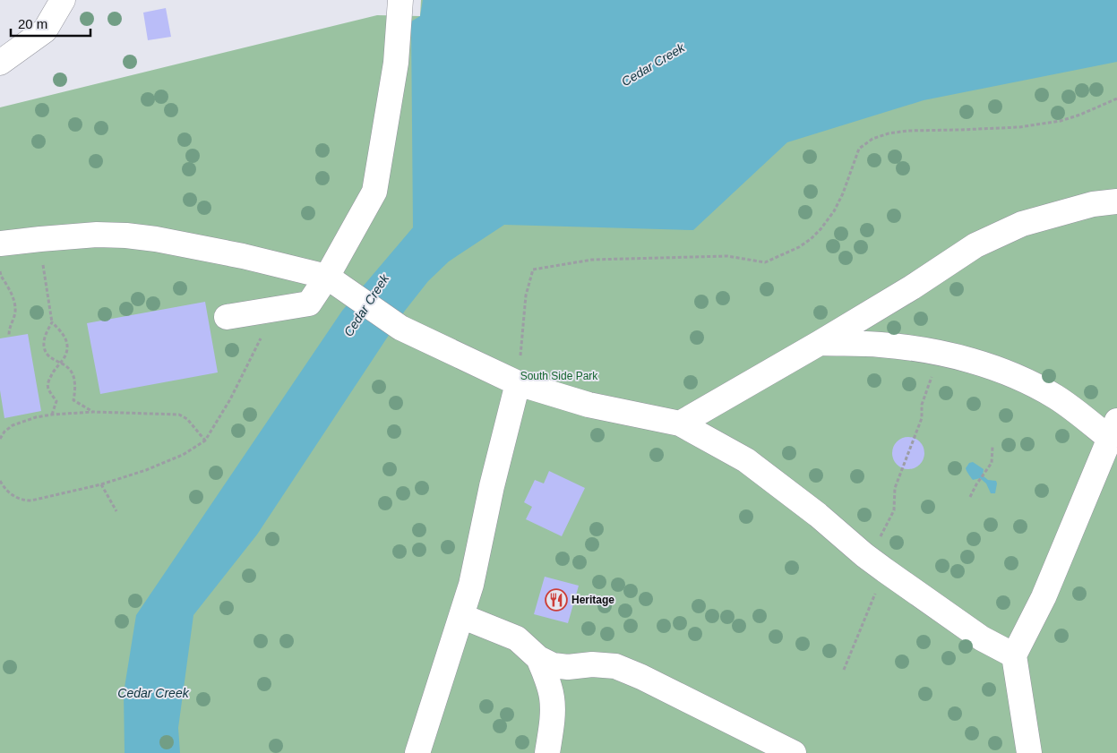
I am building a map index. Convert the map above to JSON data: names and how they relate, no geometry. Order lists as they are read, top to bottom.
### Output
{
  "water": ["Cedar Creek"],
  "parks": ["South Side Park"],
  "places": {
    "restaurant": ["Heritage"]
  },
  "scale_bar": "20 m"
}
